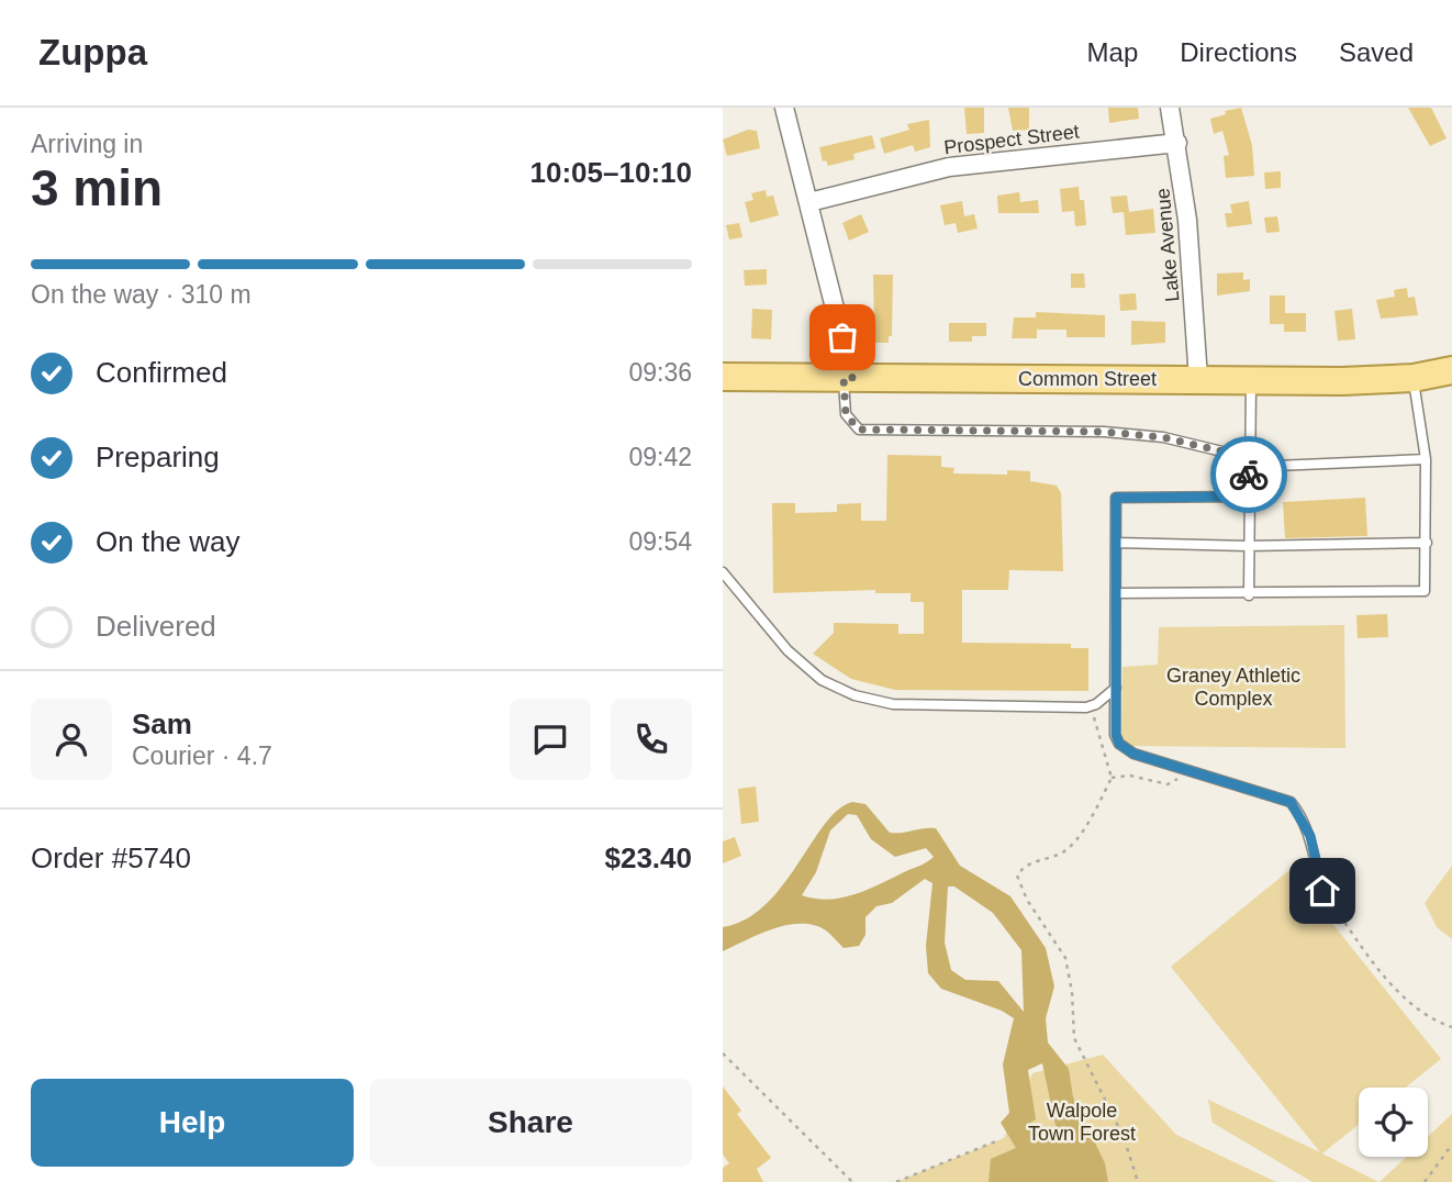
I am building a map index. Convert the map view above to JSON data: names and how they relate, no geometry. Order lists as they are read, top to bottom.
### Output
{
  "streets": {
    "main road": ["Common Street"],
    "street": ["Prospect Street", "Lake Avenue"]
  },
  "crossings": [
    ["Prospect Street", "Lake Avenue"],
    ["Lake Avenue", "Common Street"]
  ],
  "parks": ["Graney Athletic Complex", "Walpole Town Forest"],
  "page": {
    "header": "Zuppa",
    "nav": ["Map", "Directions", "Saved"],
    "heading": ["3 min", "Arriving in", "10:05–10:10"],
    "panel": [
      "Sam",
      "Courier · 4.7",
      "Order #5740",
      "$23.40"
    ],
    "bar": "On the way · 310 m",
    "list": [
      ["Confirmed", "09:36"],
      ["Preparing", "09:42"],
      ["On the way", "09:54"],
      "Delivered"
    ],
    "buttons": ["Help", "Share"]
  }
}
